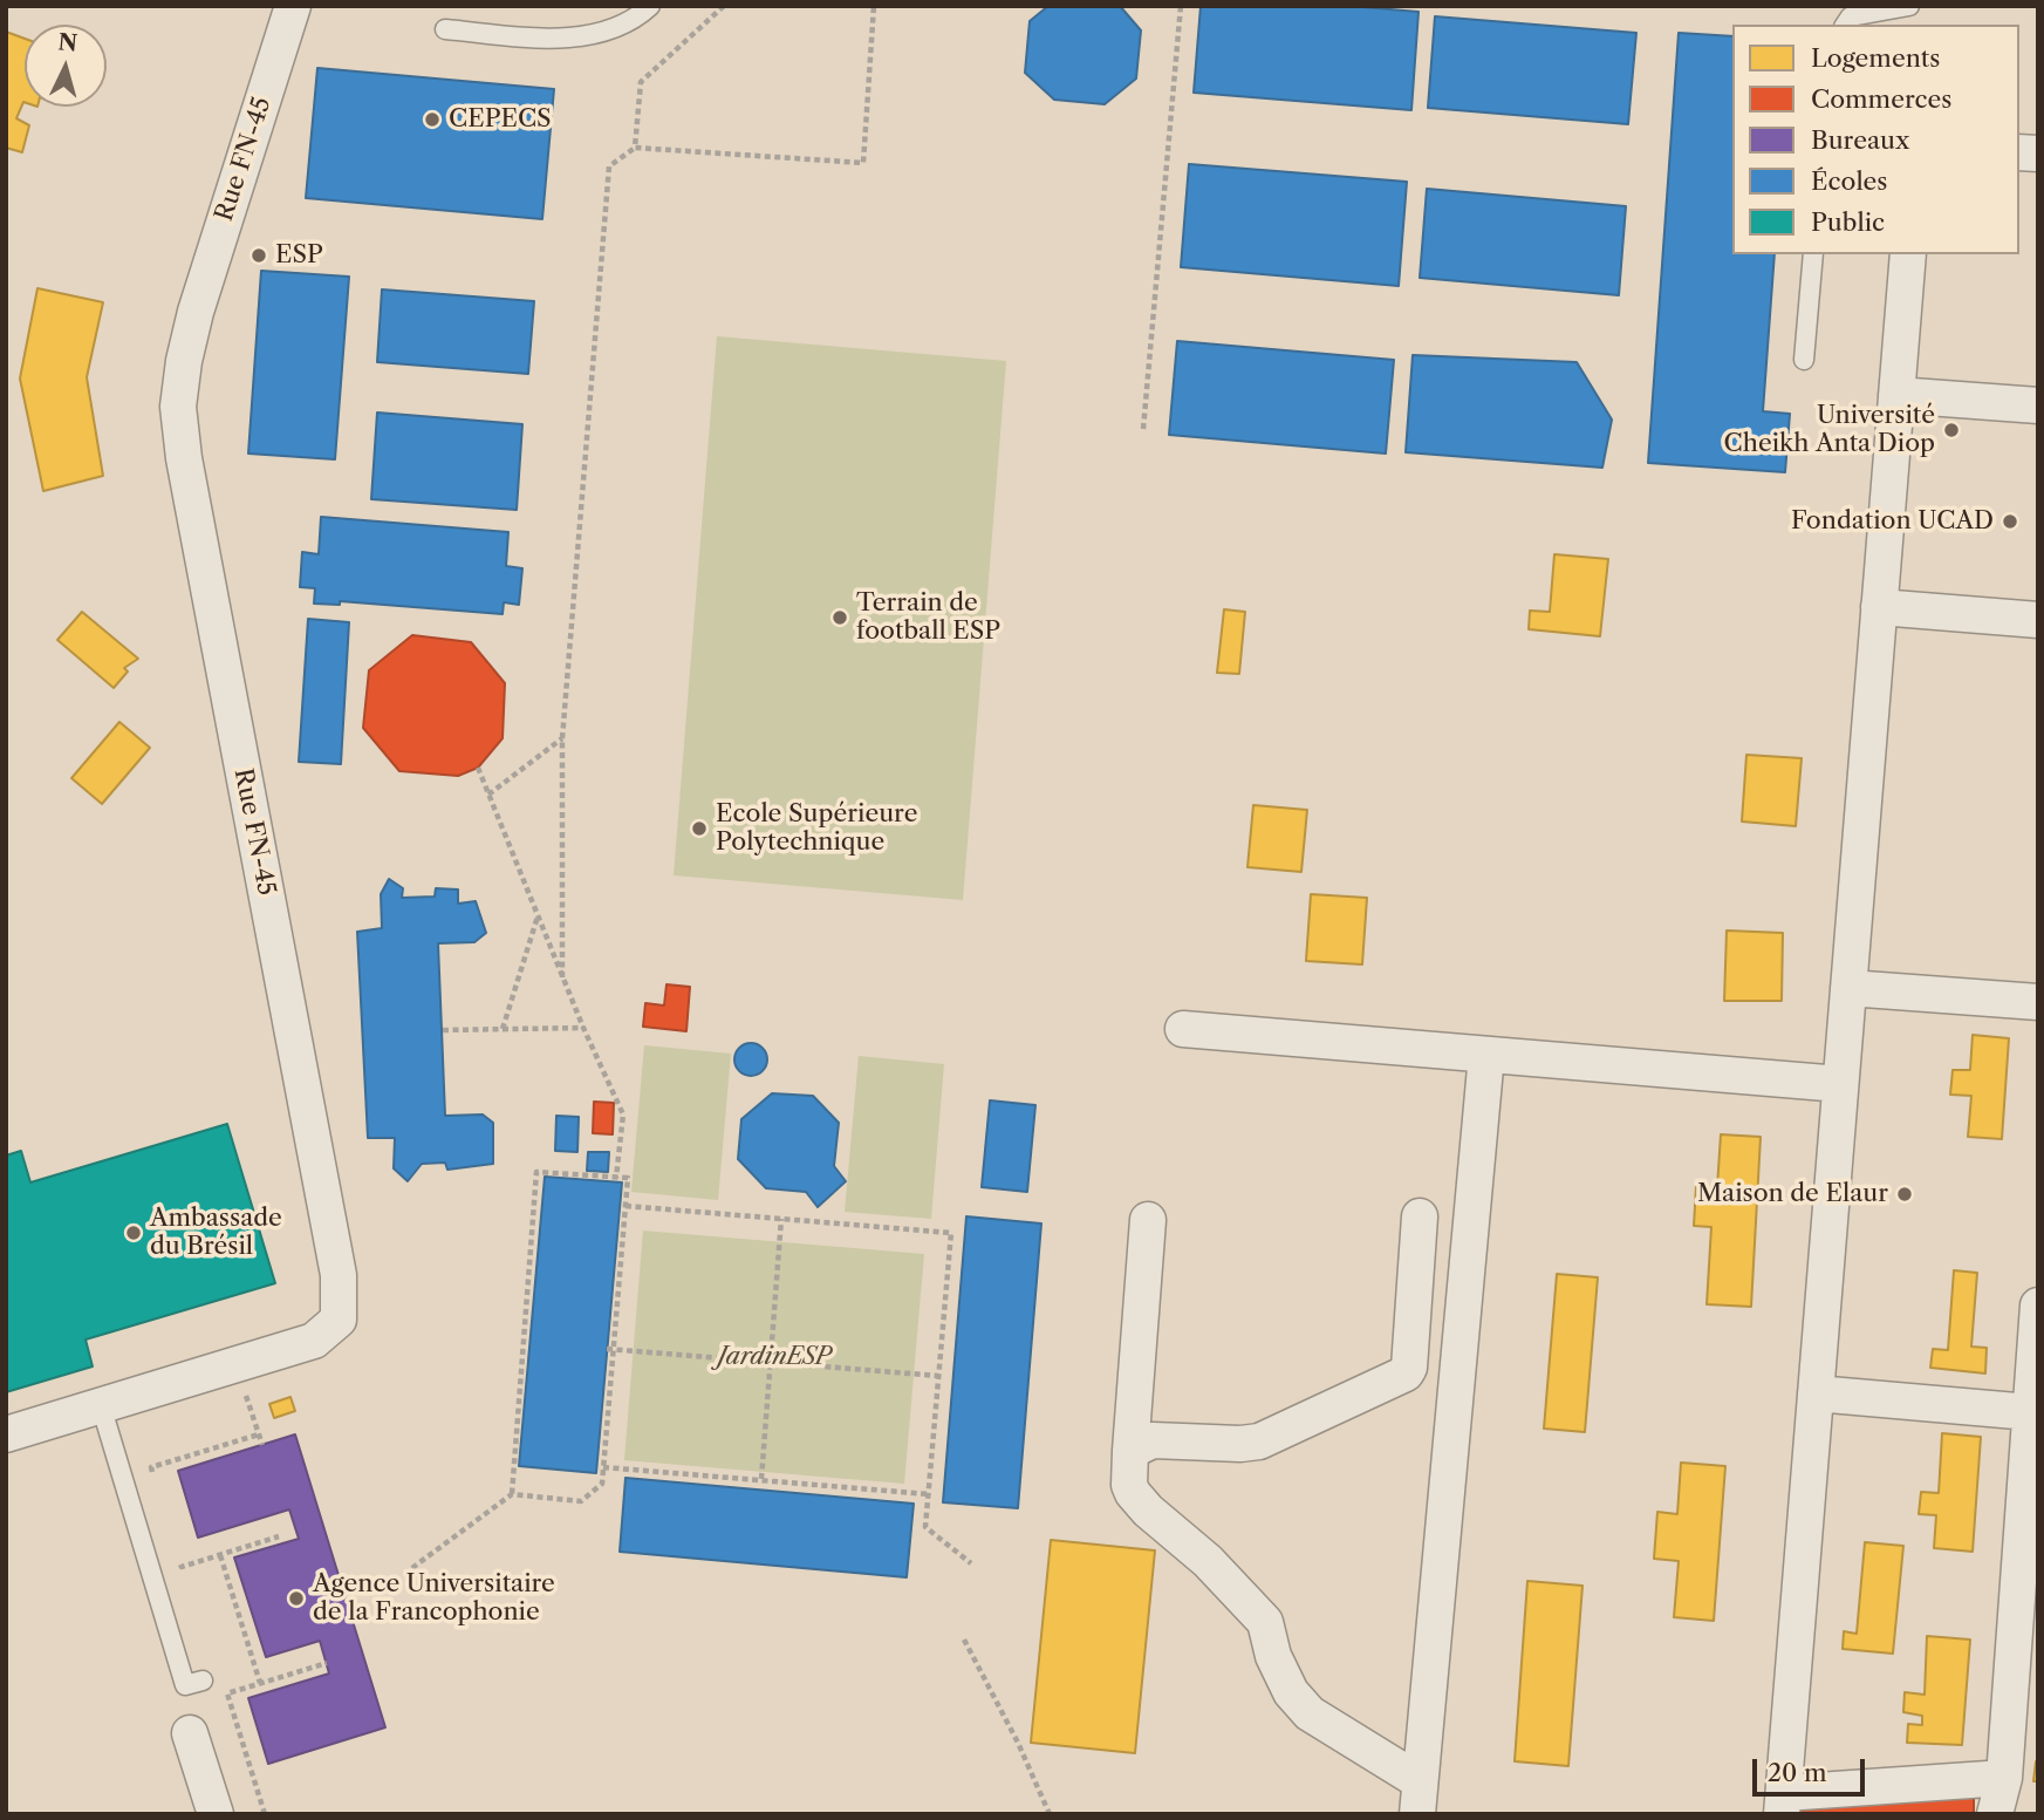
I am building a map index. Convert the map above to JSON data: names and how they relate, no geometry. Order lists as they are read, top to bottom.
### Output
{
  "streets": {
    "street": ["Rue FN-45"]
  },
  "parks": ["JardinESP"],
  "places": [
    "CEPECS",
    "ESP",
    "Université Cheikh Anta Diop",
    "Fondation UCAD",
    "Terrain de football ESP",
    "Ecole Supérieure Polytechnique",
    "Maison de Elaur",
    "Ambassade du Brésil",
    "Agence Universitaire de la Francophonie"
  ],
  "legend": [
    "Logements",
    "Commerces",
    "Bureaux",
    "Écoles",
    "Public"
  ],
  "scale_bar": "20 m",
  "north": "top"
}
